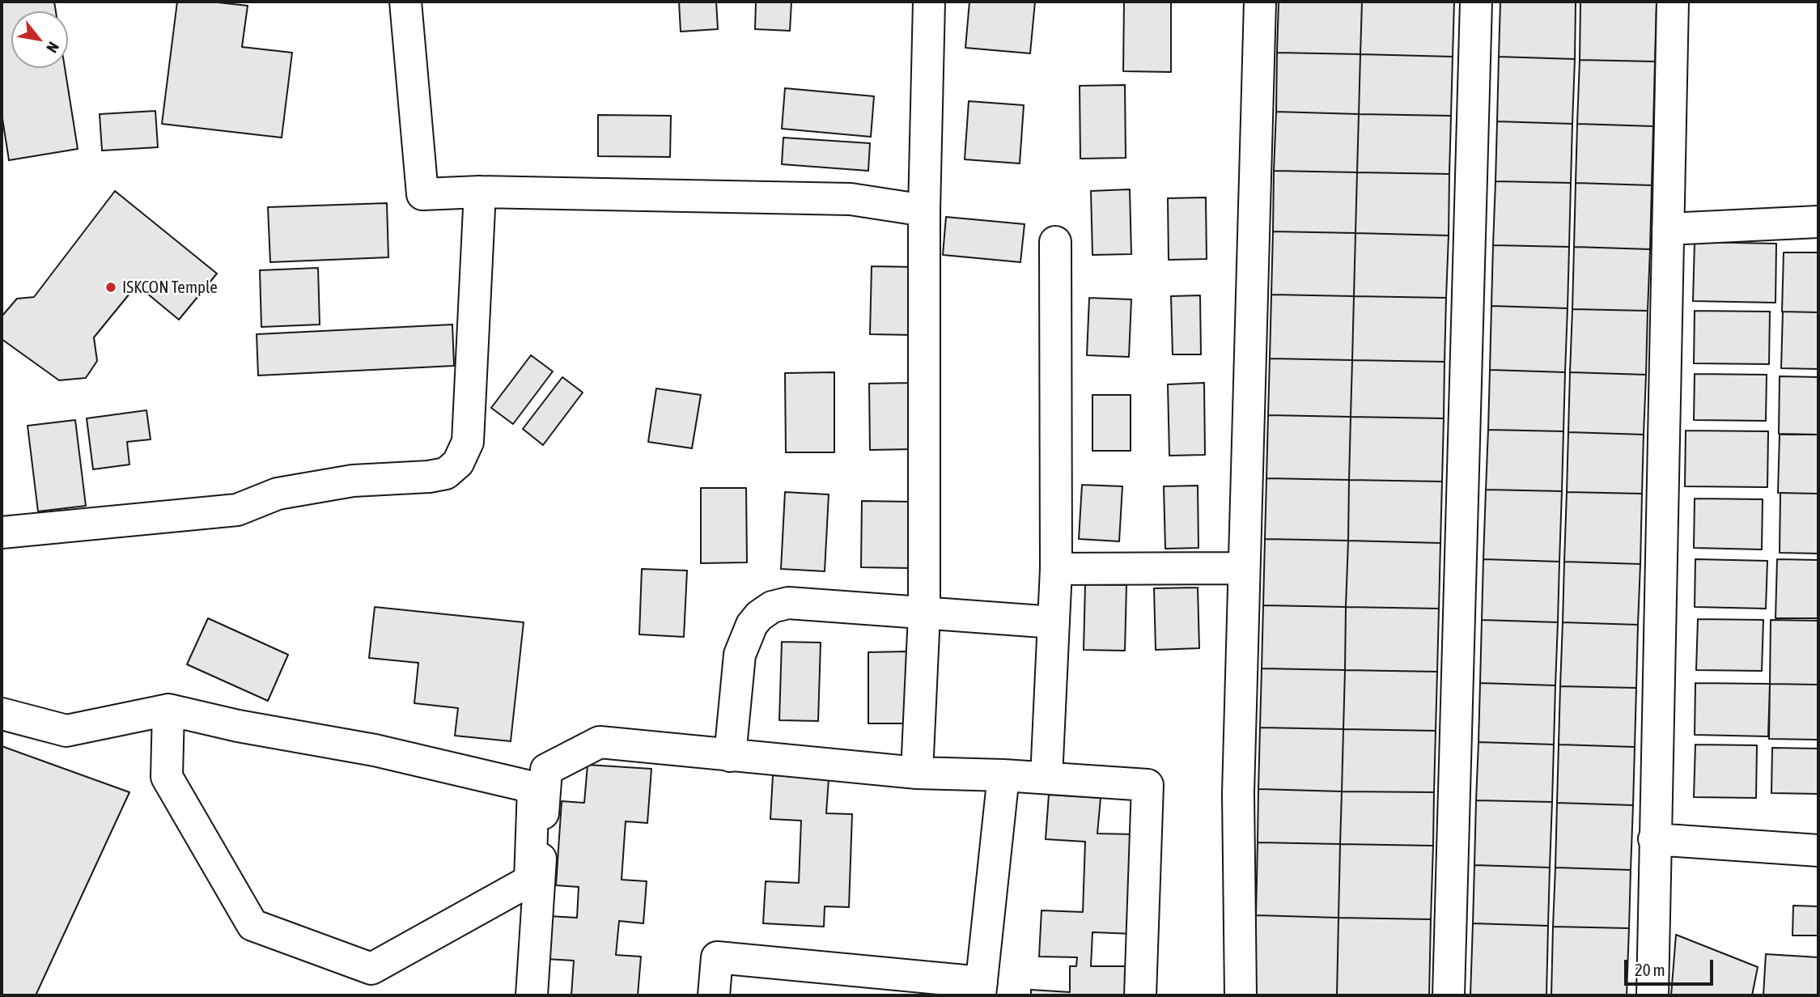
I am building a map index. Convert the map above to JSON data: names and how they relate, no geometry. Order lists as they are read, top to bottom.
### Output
{
  "places": ["ISKCON Temple"],
  "scale_bar": "20 m",
  "north": "bottom right"
}
